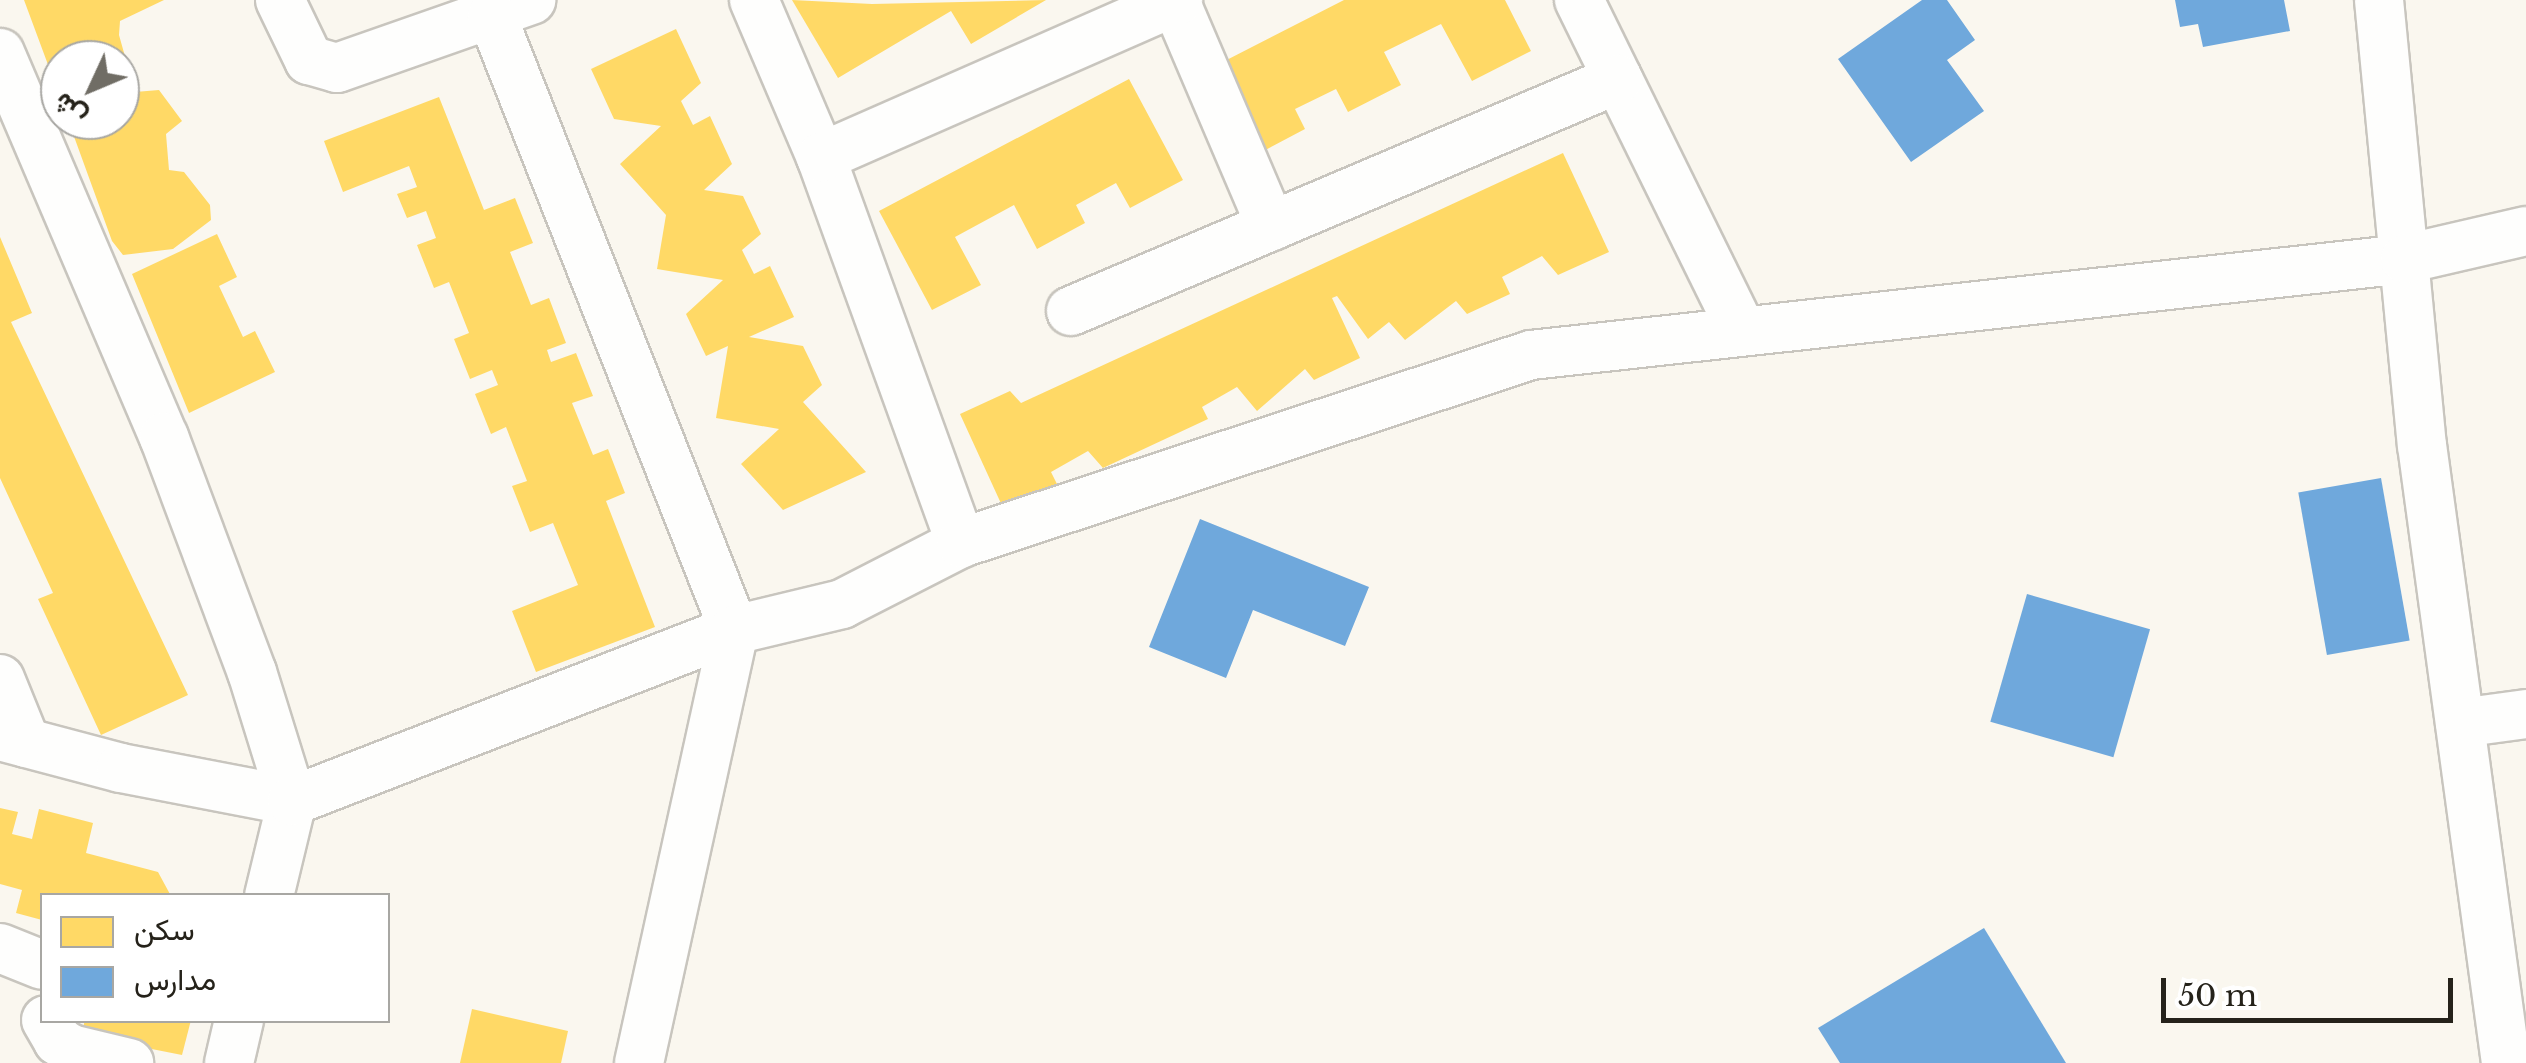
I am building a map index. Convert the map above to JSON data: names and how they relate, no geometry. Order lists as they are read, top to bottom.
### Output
{
  "legend": ["سكن", "مدارس"],
  "scale_bar": "50 m",
  "north": "bottom left"
}
